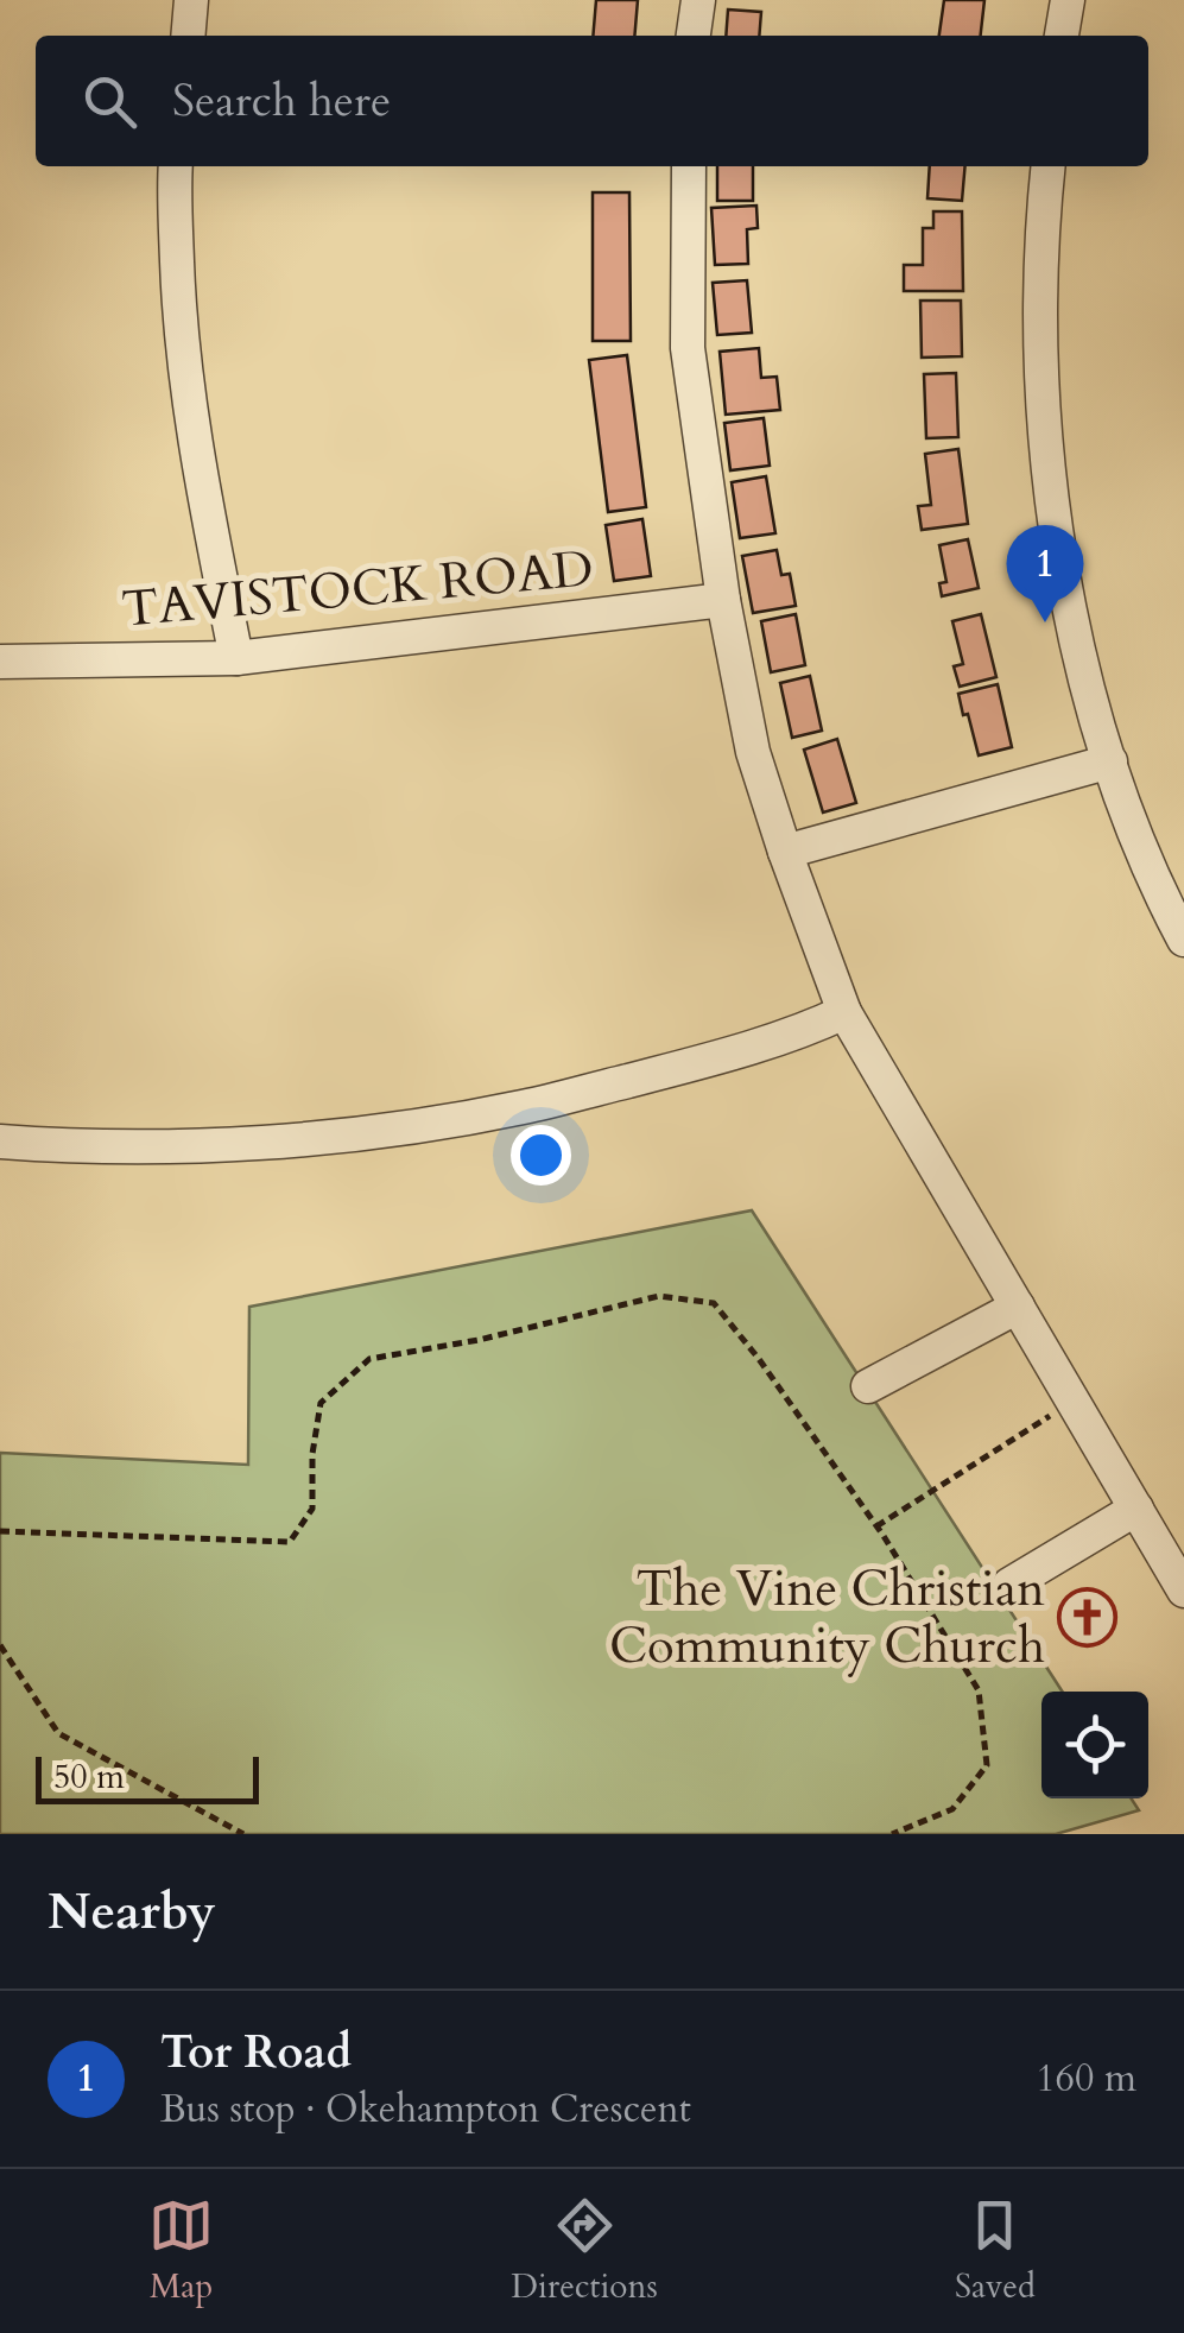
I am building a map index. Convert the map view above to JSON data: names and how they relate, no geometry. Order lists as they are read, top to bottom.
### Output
{
  "streets": {
    "street": ["TAVISTOCK ROAD"]
  },
  "places": {
    "church": ["The Vine Christian Community Church"]
  },
  "scale_bar": "50 m",
  "page": {
    "search": "Search here",
    "pins": "1",
    "scale": "50 m",
    "heading": "Nearby",
    "list": [
      {
        "mark": "1",
        "name": "Tor Road",
        "note": "Bus stop · Okehampton Crescent",
        "value": "160 m"
      }
    ],
    "nav": ["Map", "Directions", "Saved"]
  }
}
